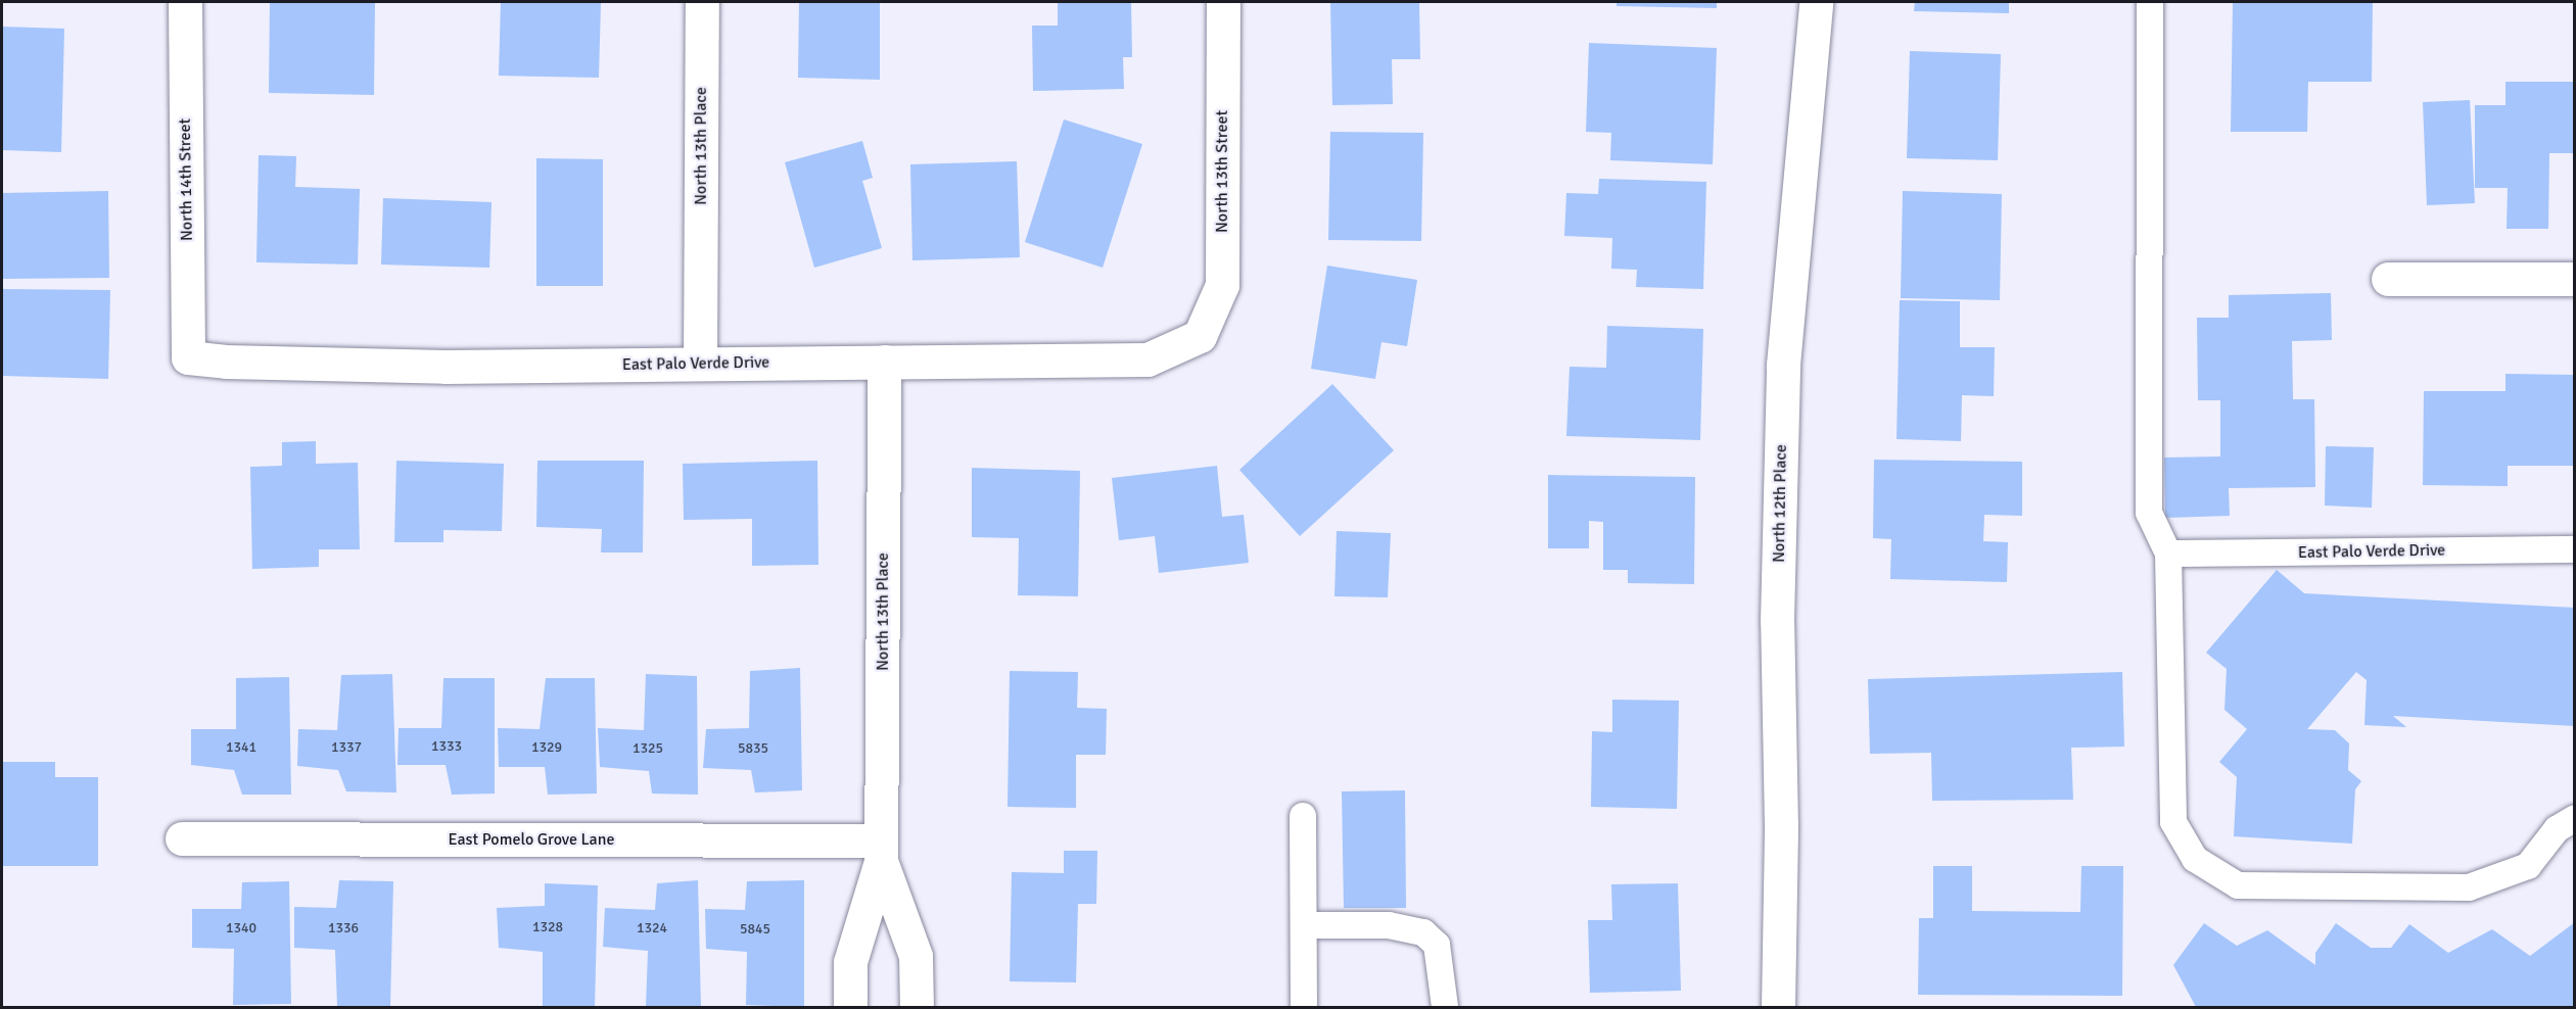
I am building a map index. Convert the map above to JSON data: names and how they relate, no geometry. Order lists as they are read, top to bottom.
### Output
{
  "streets": {
    "street": [
      "North 13th Place",
      "North 13th Street",
      "North 14th Street",
      "East Palo Verde Drive",
      "North 12th Place",
      "East Pomelo Grove Lane"
    ]
  },
  "crossings": [
    ["North 13th Place", "East Palo Verde Drive"],
    ["North 13th Place", "East Pomelo Grove Lane"],
    ["North 13th Street", "East Palo Verde Drive"],
    ["North 14th Street", "East Palo Verde Drive"]
  ],
  "house_numbers": [
    "1333",
    "1341",
    "1337",
    "1329",
    "1325",
    "5835",
    "1328",
    "1340",
    "1336",
    "1324",
    "5845"
  ]
}
